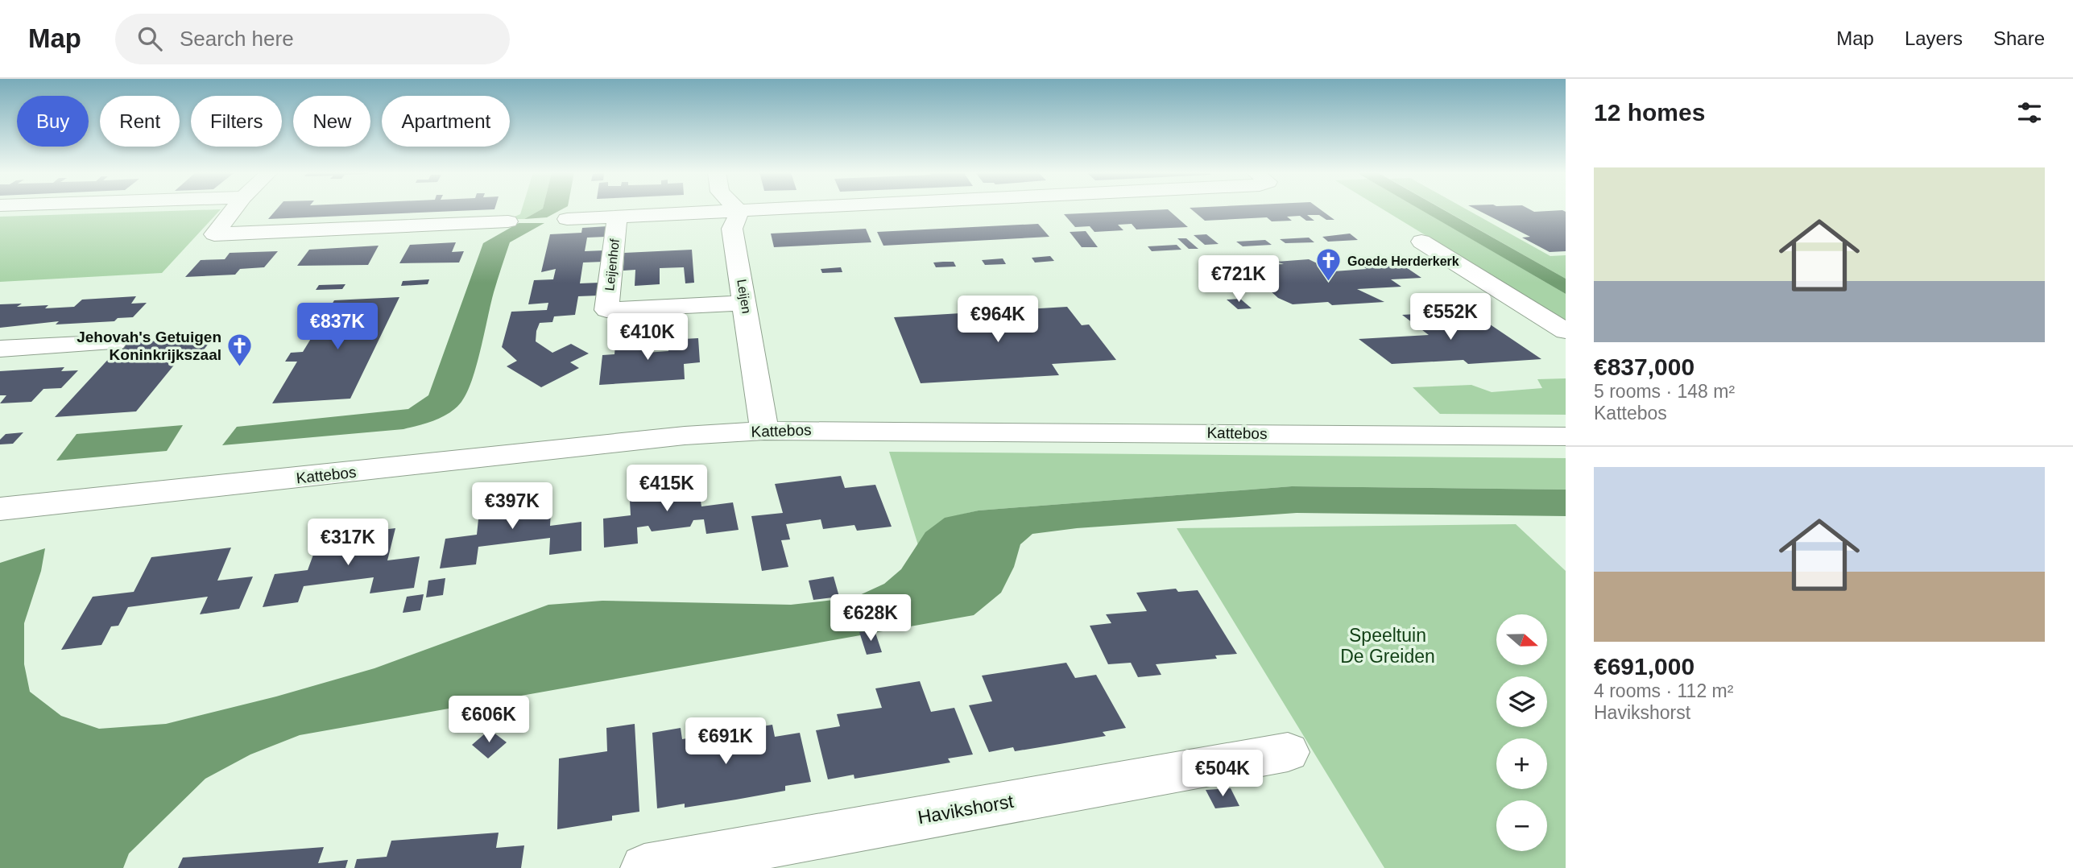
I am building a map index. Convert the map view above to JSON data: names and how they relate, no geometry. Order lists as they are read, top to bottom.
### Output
{
  "streets": {
    "street": [
      "Leijenhof",
      "Leijen",
      "Kattebos",
      "Havikshorst"
    ]
  },
  "crossings": [
    ["Leijenhof", "Leijen"],
    ["Leijen", "Kattebos"]
  ],
  "parks": ["Speeltuin De Greiden"],
  "places": {
    "church": ["Goede Herderkerk", "Jehovah's Getuigen Koninkrijkszaal"]
  },
  "north": "right",
  "page": {
    "header": "Map",
    "search": "Search here",
    "nav": ["Map", "Layers", "Share"],
    "heading": "12 homes",
    "chip": [
      "Buy",
      "Rent",
      "Filters",
      "New",
      "Apartment"
    ],
    "list": [
      {
        "name": "€837,000",
        "note": "5 rooms · 148 m² · Kattebos"
      },
      {
        "name": "€691,000",
        "note": "4 rooms · 112 m² · Havikshorst"
      }
    ],
    "price": [
      "€721K",
      "€552K",
      "€964K",
      "€837K",
      "€410K",
      "€415K",
      "€397K",
      "€317K",
      "€628K",
      "€606K",
      "€691K",
      "€504K"
    ],
    "map_buttons": ["+", "−"]
  }
}
